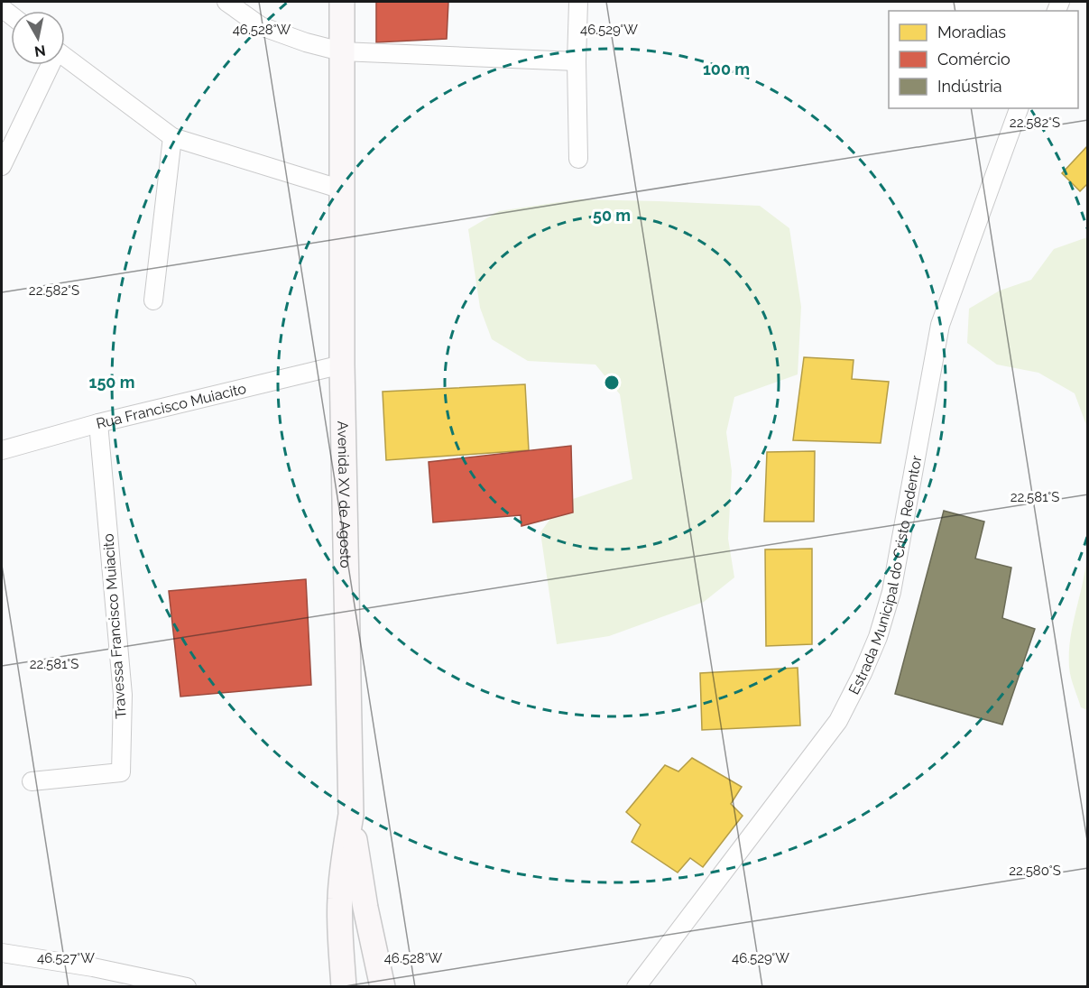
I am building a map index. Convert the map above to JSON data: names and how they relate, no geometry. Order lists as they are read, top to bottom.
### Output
{
  "streets": {
    "street": [
      "Rua Francisco Muiacito",
      "Avenida XV de Agosto",
      "Estrada Municipal do Cristo Redentor",
      "Travessa Francisco Muiacito"
    ]
  },
  "crossings": [
    ["Rua Francisco Muiacito", "Avenida XV de Agosto"],
    ["Rua Francisco Muiacito", "Travessa Francisco Muiacito"]
  ],
  "legend": ["Moradias", "Comércio", "Indústria"],
  "north": "bottom",
  "coordinates": [
    "46.528°W",
    "46.529°W",
    "22.582°S",
    "22.581°S",
    "22.580°S",
    "46.527°W"
  ],
  "rings": ["100 m", "50 m", "150 m"]
}
